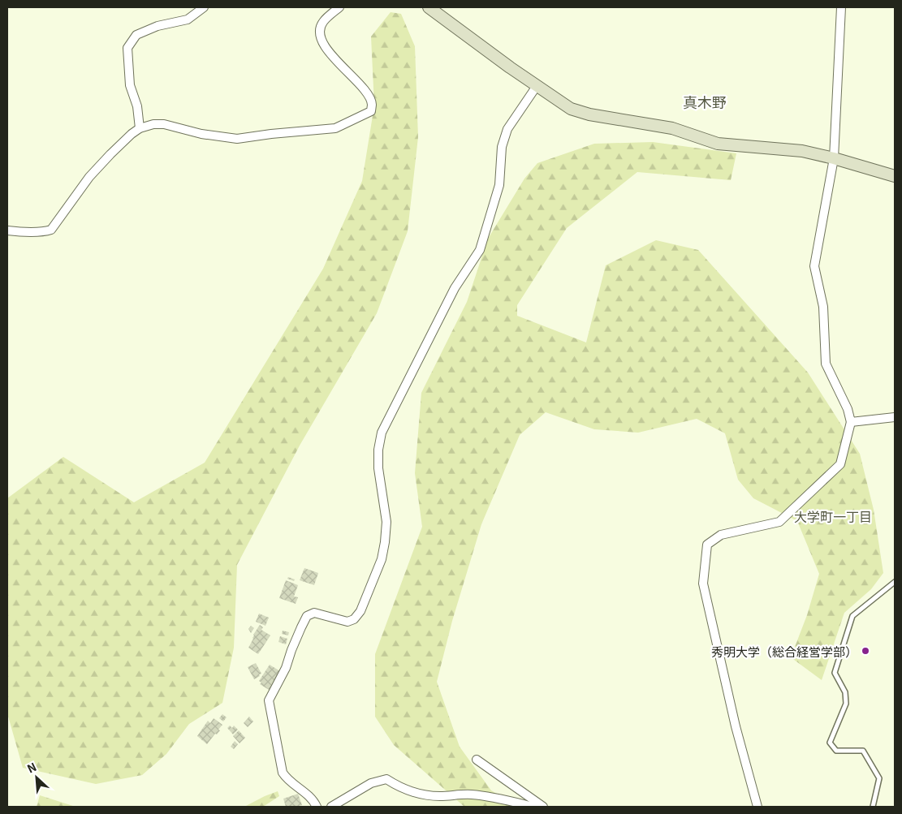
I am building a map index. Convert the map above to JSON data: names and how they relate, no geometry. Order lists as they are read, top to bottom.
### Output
{
  "districts": ["真木野", "大学町一丁目"],
  "places": ["秀明大学（総合経営学部）"],
  "north": "top left"
}
